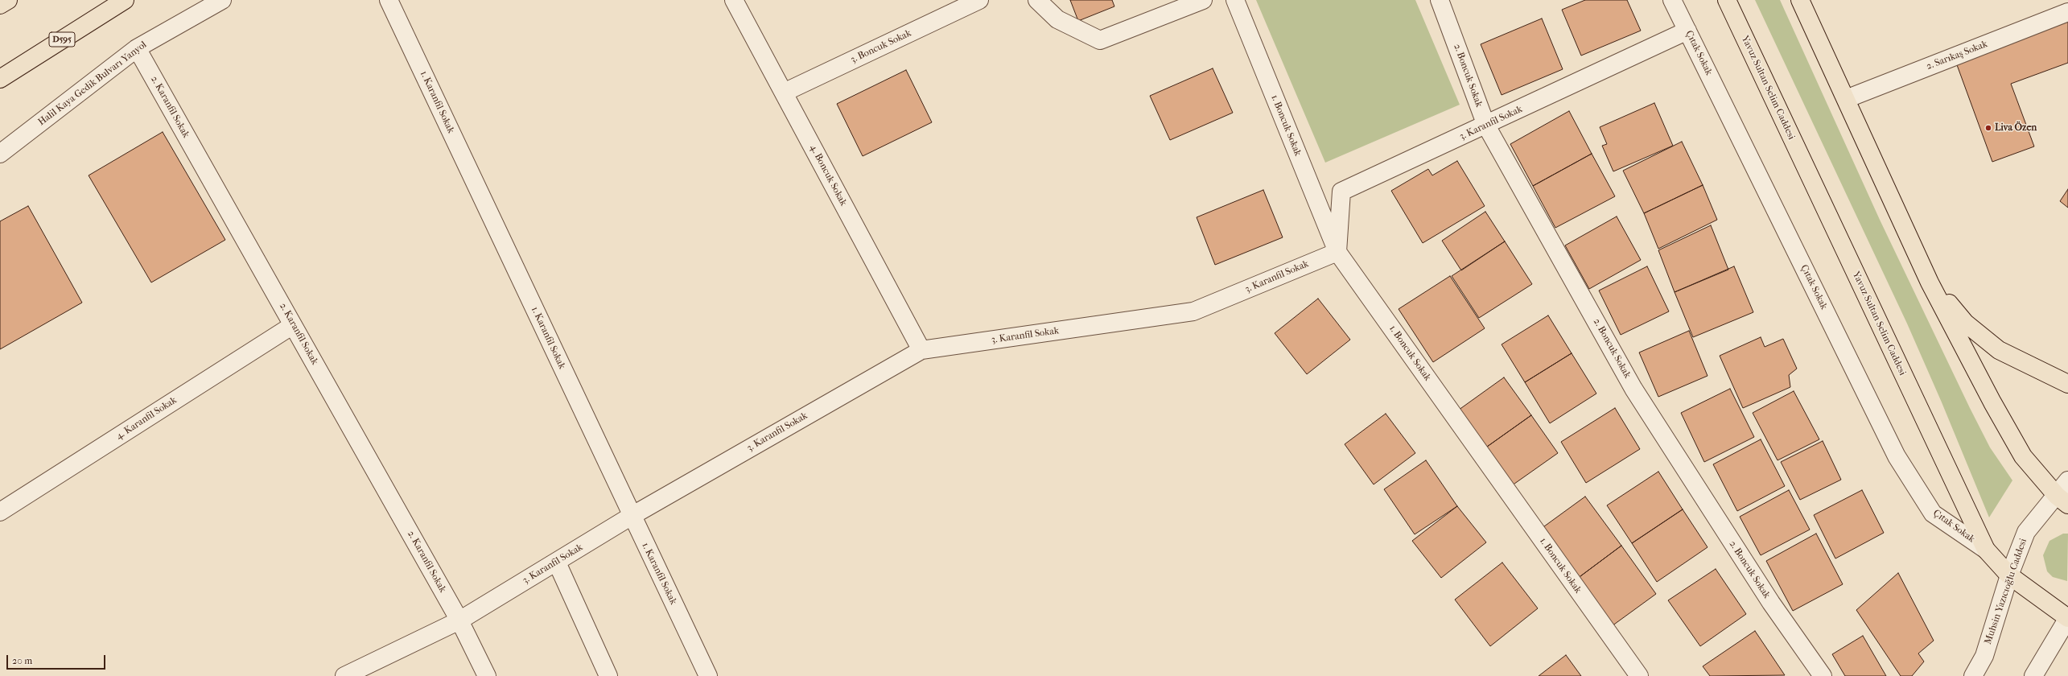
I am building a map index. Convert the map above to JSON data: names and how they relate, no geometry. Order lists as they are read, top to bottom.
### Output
{
  "streets": {
    "main road": ["D595", "Yavuz Sultan Selim Caddesi"],
    "street": [
      "3. Boncuk Sokak",
      "Çıtak Sokak",
      "2. Sarıkaş Sokak",
      "2. Boncuk Sokak",
      "Halil Kaya Gedik Bulvarı Yanyol",
      "1. Karanfil Sokak",
      "2. Karanfil Sokak",
      "3. Karanfil Sokak",
      "1. Boncuk Sokak",
      "4. Boncuk Sokak",
      "4. Karanfil Sokak",
      "Muhsin Yazıcıoğlu Caddesi"
    ]
  },
  "crossings": [
    ["3. Boncuk Sokak", "4. Boncuk Sokak"],
    ["Çıtak Sokak", "Yavuz Sultan Selim Caddesi"],
    ["Çıtak Sokak", "3. Karanfil Sokak"],
    ["2. Boncuk Sokak", "3. Karanfil Sokak"],
    ["Halil Kaya Gedik Bulvarı Yanyol", "2. Karanfil Sokak"],
    ["Yavuz Sultan Selim Caddesi", "Muhsin Yazıcıoğlu Caddesi"],
    ["1. Karanfil Sokak", "3. Karanfil Sokak"],
    ["2. Karanfil Sokak", "3. Karanfil Sokak"],
    ["2. Karanfil Sokak", "4. Karanfil Sokak"],
    ["3. Karanfil Sokak", "1. Boncuk Sokak"],
    ["3. Karanfil Sokak", "4. Boncuk Sokak"]
  ],
  "places": ["Liva Özen"],
  "scale_bar": "20 m"
}
